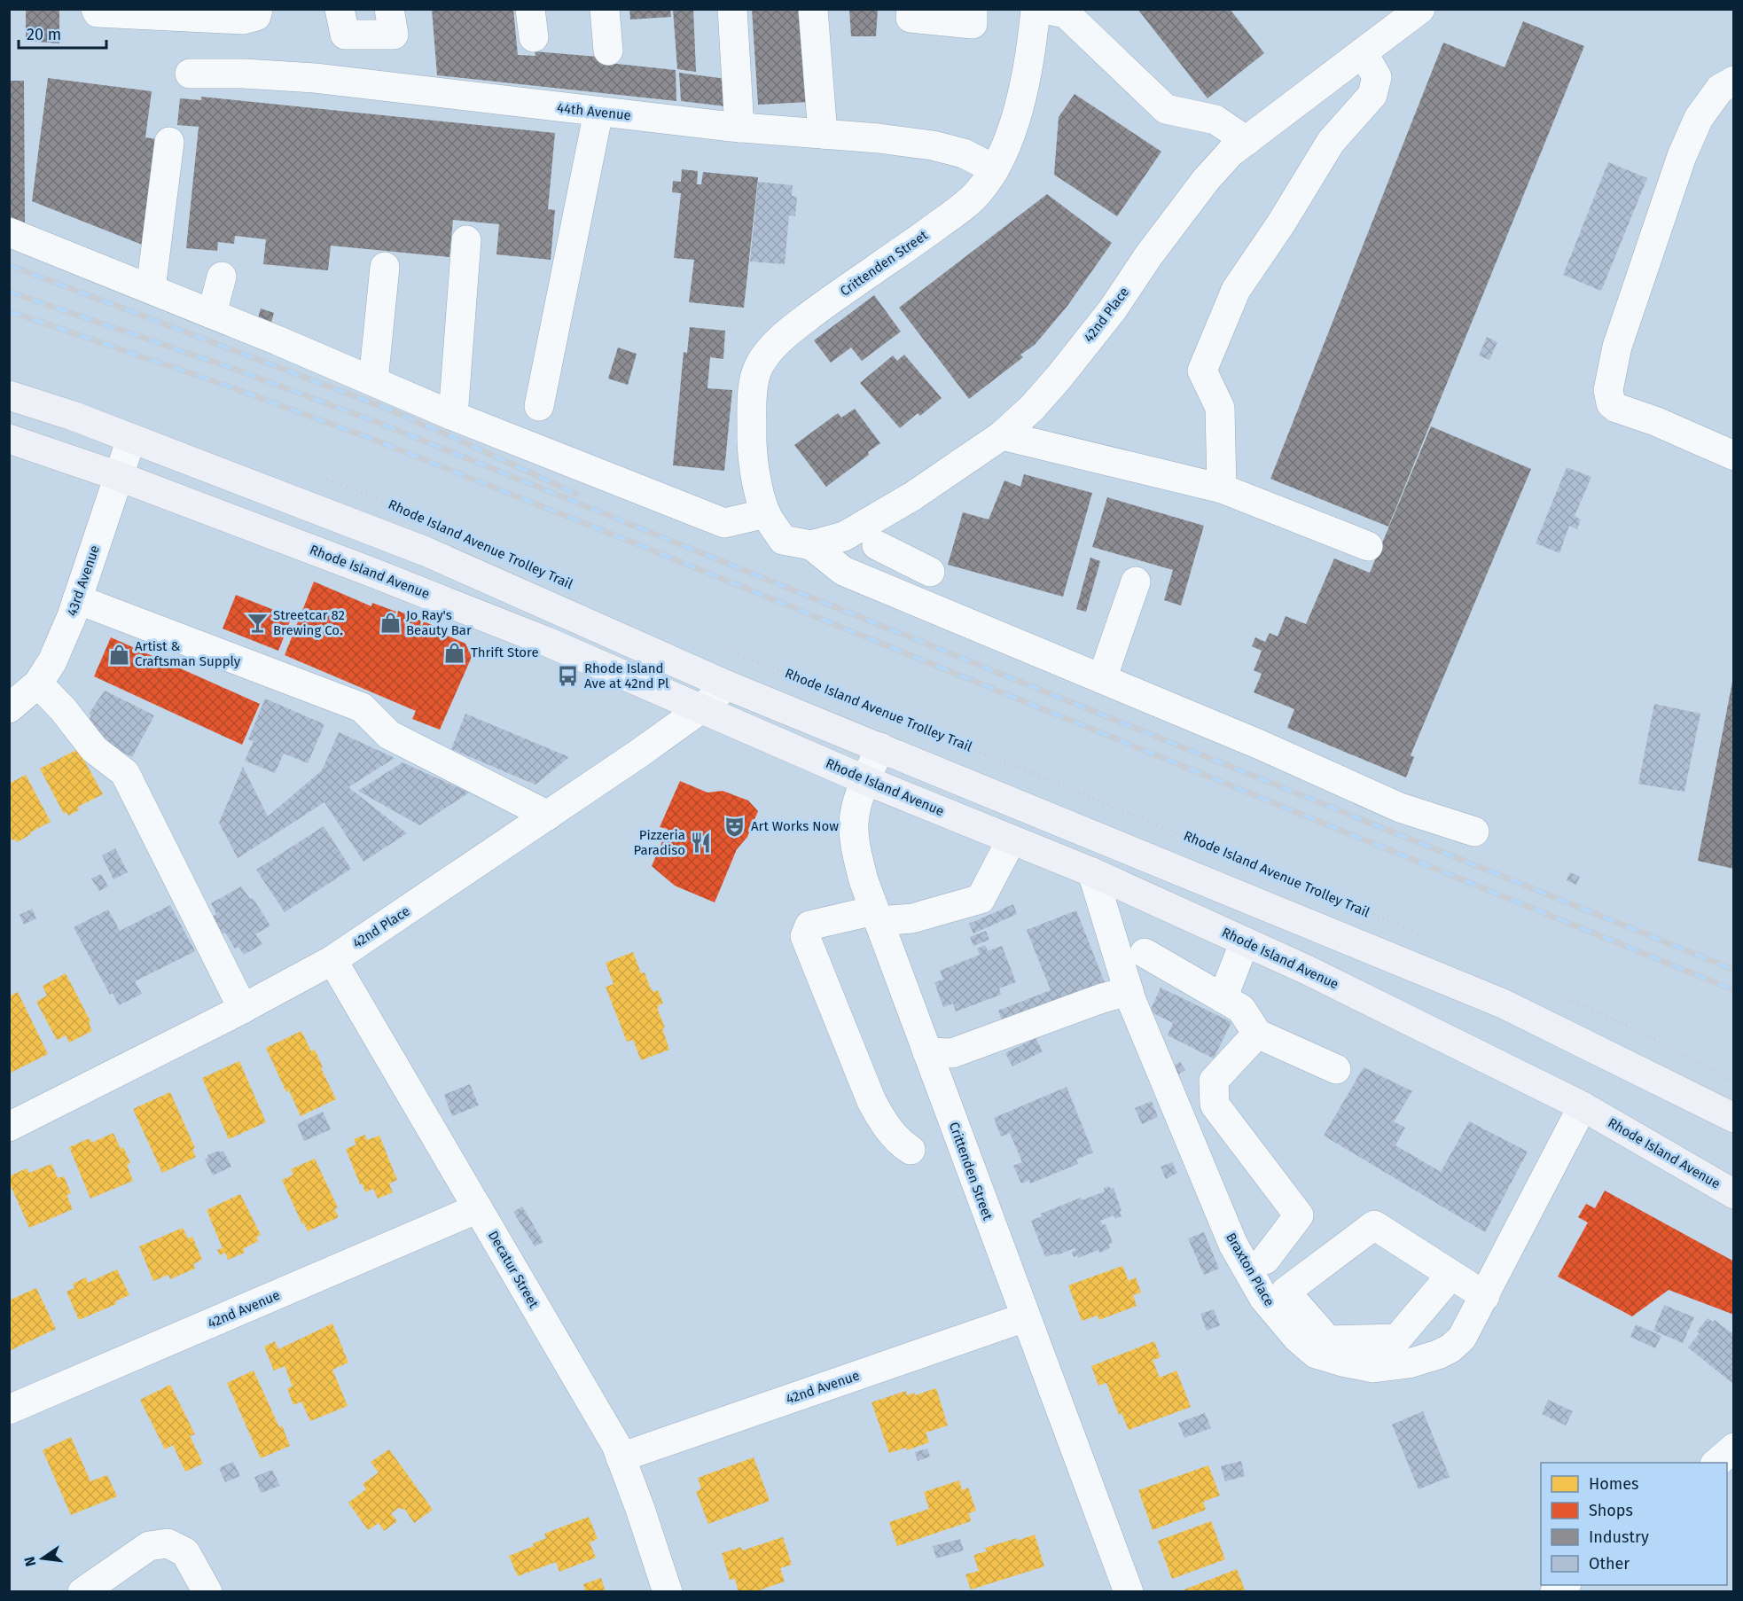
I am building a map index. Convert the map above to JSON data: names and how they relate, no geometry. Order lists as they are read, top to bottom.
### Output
{
  "streets": {
    "main road": ["Rhode Island Avenue"],
    "street": [
      "44th Avenue",
      "Crittenden Street",
      "42nd Place",
      "43rd Avenue",
      "Decatur Street",
      "Braxton Place",
      "42nd Avenue"
    ],
    "path": ["Rhode Island Avenue Trolley Trail"]
  },
  "crossings": [
    ["44th Avenue", "Crittenden Street"],
    ["Crittenden Street", "42nd Place"],
    ["Crittenden Street", "Rhode Island Avenue"],
    ["Crittenden Street", "42nd Avenue"],
    ["42nd Place", "Rhode Island Avenue"],
    ["42nd Place", "Decatur Street"],
    ["Rhode Island Avenue", "43rd Avenue"],
    ["Rhode Island Avenue", "Braxton Place"],
    ["Decatur Street", "42nd Avenue"]
  ],
  "places": {
    "bar": ["Streetcar 82 Brewing Co."],
    "shop": ["Jo Ray's Beauty Bar", "Thrift Store", "Artist & Craftsman Supply"],
    "bus stop": ["Rhode Island Ave at 42nd Pl"],
    "theatre": ["Art Works Now"],
    "restaurant": ["Pizzeria Paradiso"]
  },
  "legend": [
    "Homes",
    "Shops",
    "Industry",
    "Other"
  ],
  "scale_bar": "20 m",
  "north": "left"
}
